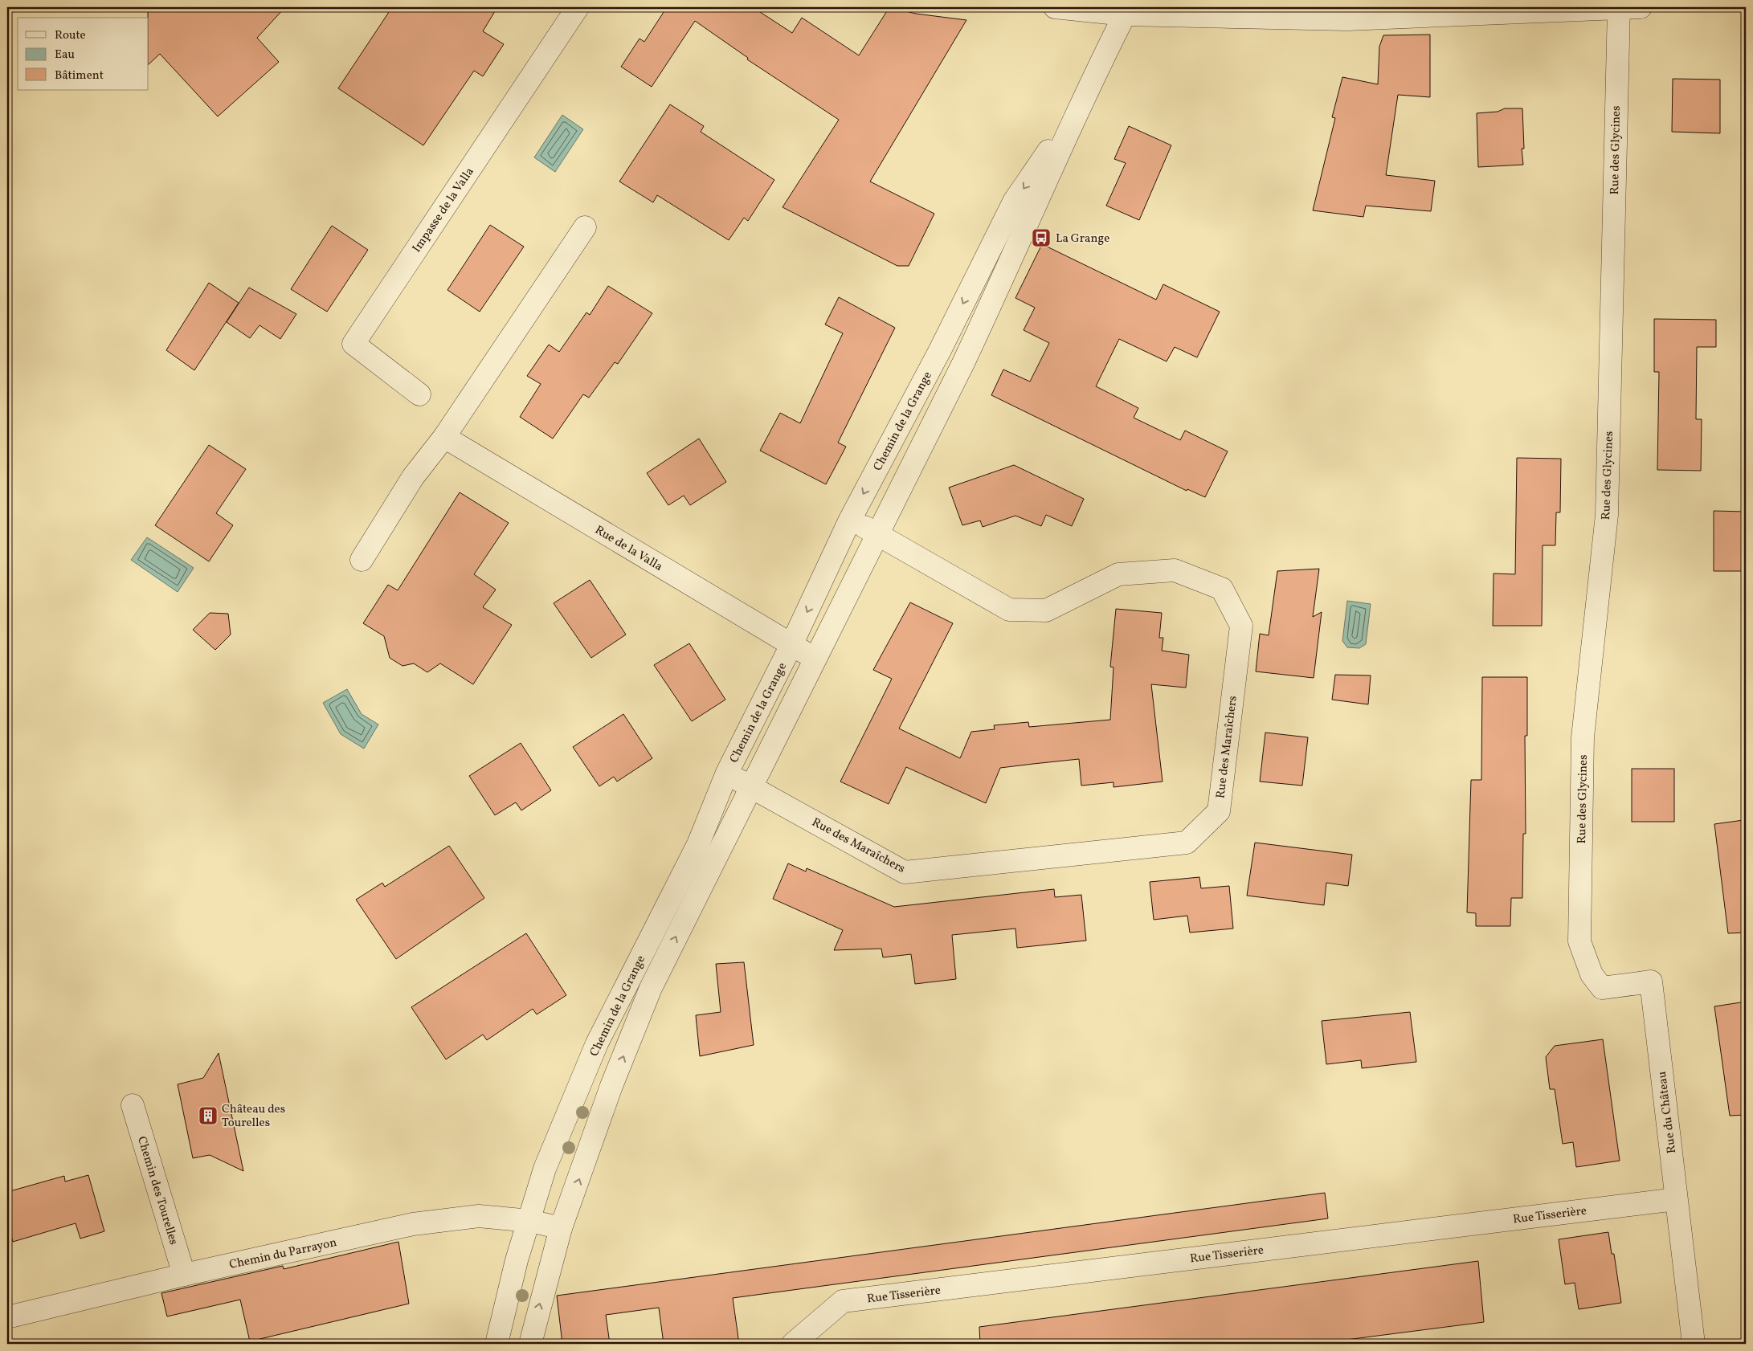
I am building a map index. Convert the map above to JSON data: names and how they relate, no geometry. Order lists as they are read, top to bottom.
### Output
{
  "streets": {
    "street": [
      "Rue des Glycines",
      "Impasse de la Valla",
      "Chemin de la Grange",
      "Rue de la Valla",
      "Rue des Maraîchers",
      "Rue du Château",
      "Chemin des Tourelles",
      "Rue Tisserière",
      "Chemin du Parrayon"
    ]
  },
  "crossings": [
    ["Rue des Glycines", "Rue du Château"],
    ["Chemin de la Grange", "Rue de la Valla"],
    ["Chemin de la Grange", "Rue des Maraîchers"],
    ["Chemin de la Grange", "Chemin du Parrayon"],
    ["Rue du Château", "Rue Tisserière"],
    ["Chemin des Tourelles", "Chemin du Parrayon"]
  ],
  "places": {
    "bus stop": ["La Grange"],
    "building": ["Château des Tourelles"]
  },
  "legend": ["Route", "Eau", "Bâtiment"]
}
